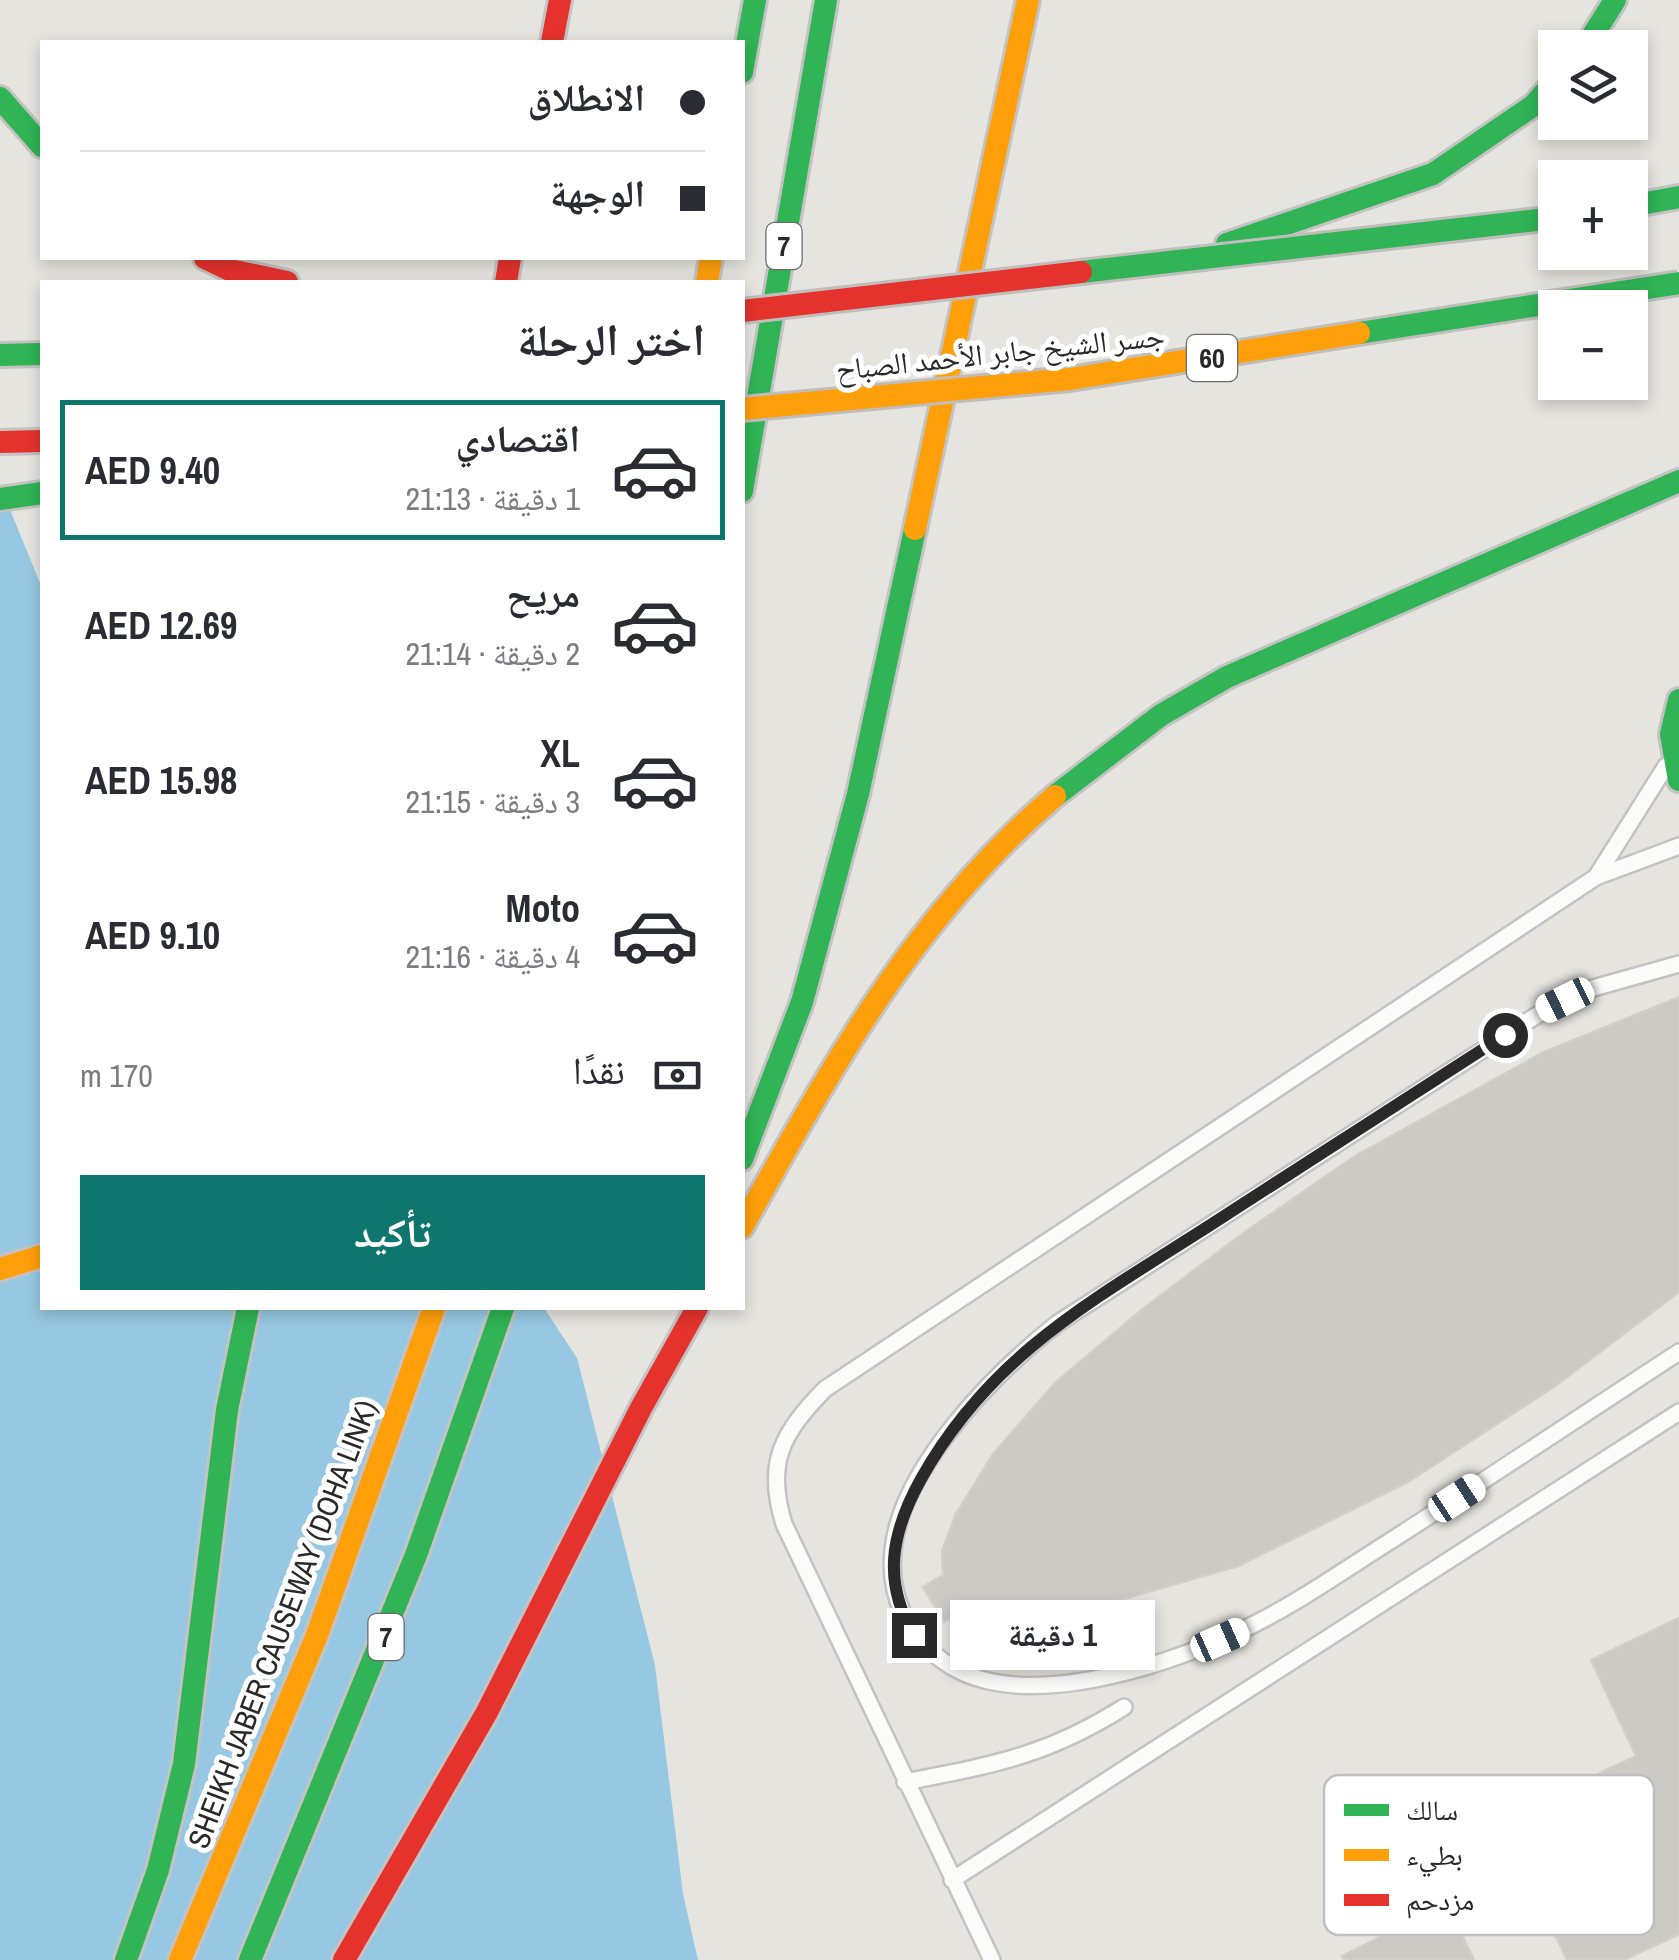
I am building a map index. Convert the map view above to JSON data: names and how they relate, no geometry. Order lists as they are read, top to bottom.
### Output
{
  "streets": {
    "main road": [
      "7",
      "جسر الشيخ جابر الأحمد الصباح",
      "60",
      "SHEIKH JABER CAUSEWAY (DOHA LINK)"
    ]
  },
  "legend": ["سالك", "بطيء", "مزدحم"],
  "page": {
    "map_buttons": ["+", "−"],
    "banner": ["الانطلاق", "الوجهة"],
    "heading": "اختر الرحلة",
    "list": [
      {
        "name": "اقتصادي",
        "note": "1 دقيقة · 21:13",
        "value": "AED 9.40"
      },
      {
        "name": "مريح",
        "note": "2 دقيقة · 21:14",
        "value": "AED 12.69"
      },
      {
        "name": "XL",
        "note": "3 دقيقة · 21:15",
        "value": "AED 15.98"
      },
      {
        "name": "Moto",
        "note": "4 دقيقة · 21:16",
        "value": "AED 9.10"
      }
    ],
    "pay": ["نقدًا", "170 m"],
    "buttons": "تأكيد",
    "bubble": "1 دقيقة"
  }
}
